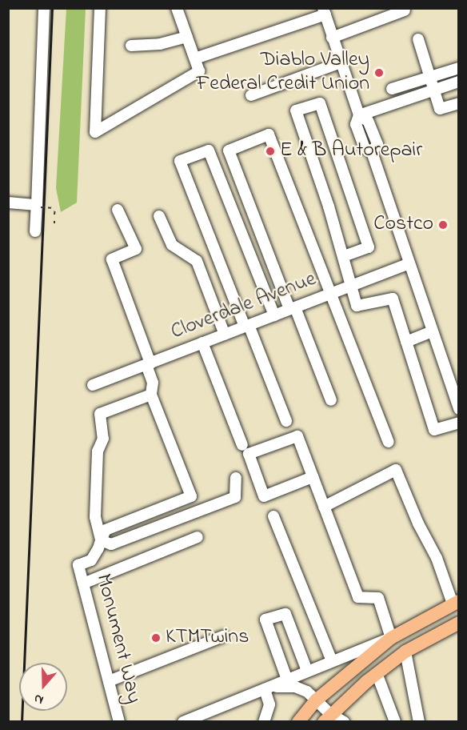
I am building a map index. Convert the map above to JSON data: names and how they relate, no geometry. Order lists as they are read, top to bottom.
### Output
{
  "streets": {
    "street": ["Cloverdale Avenue", "Monument Way"]
  },
  "places": [
    "Diablo Valley Federal Credit Union",
    "E & B Autorepair",
    "Costco",
    "KTMTwins"
  ],
  "north": "bottom"
}
